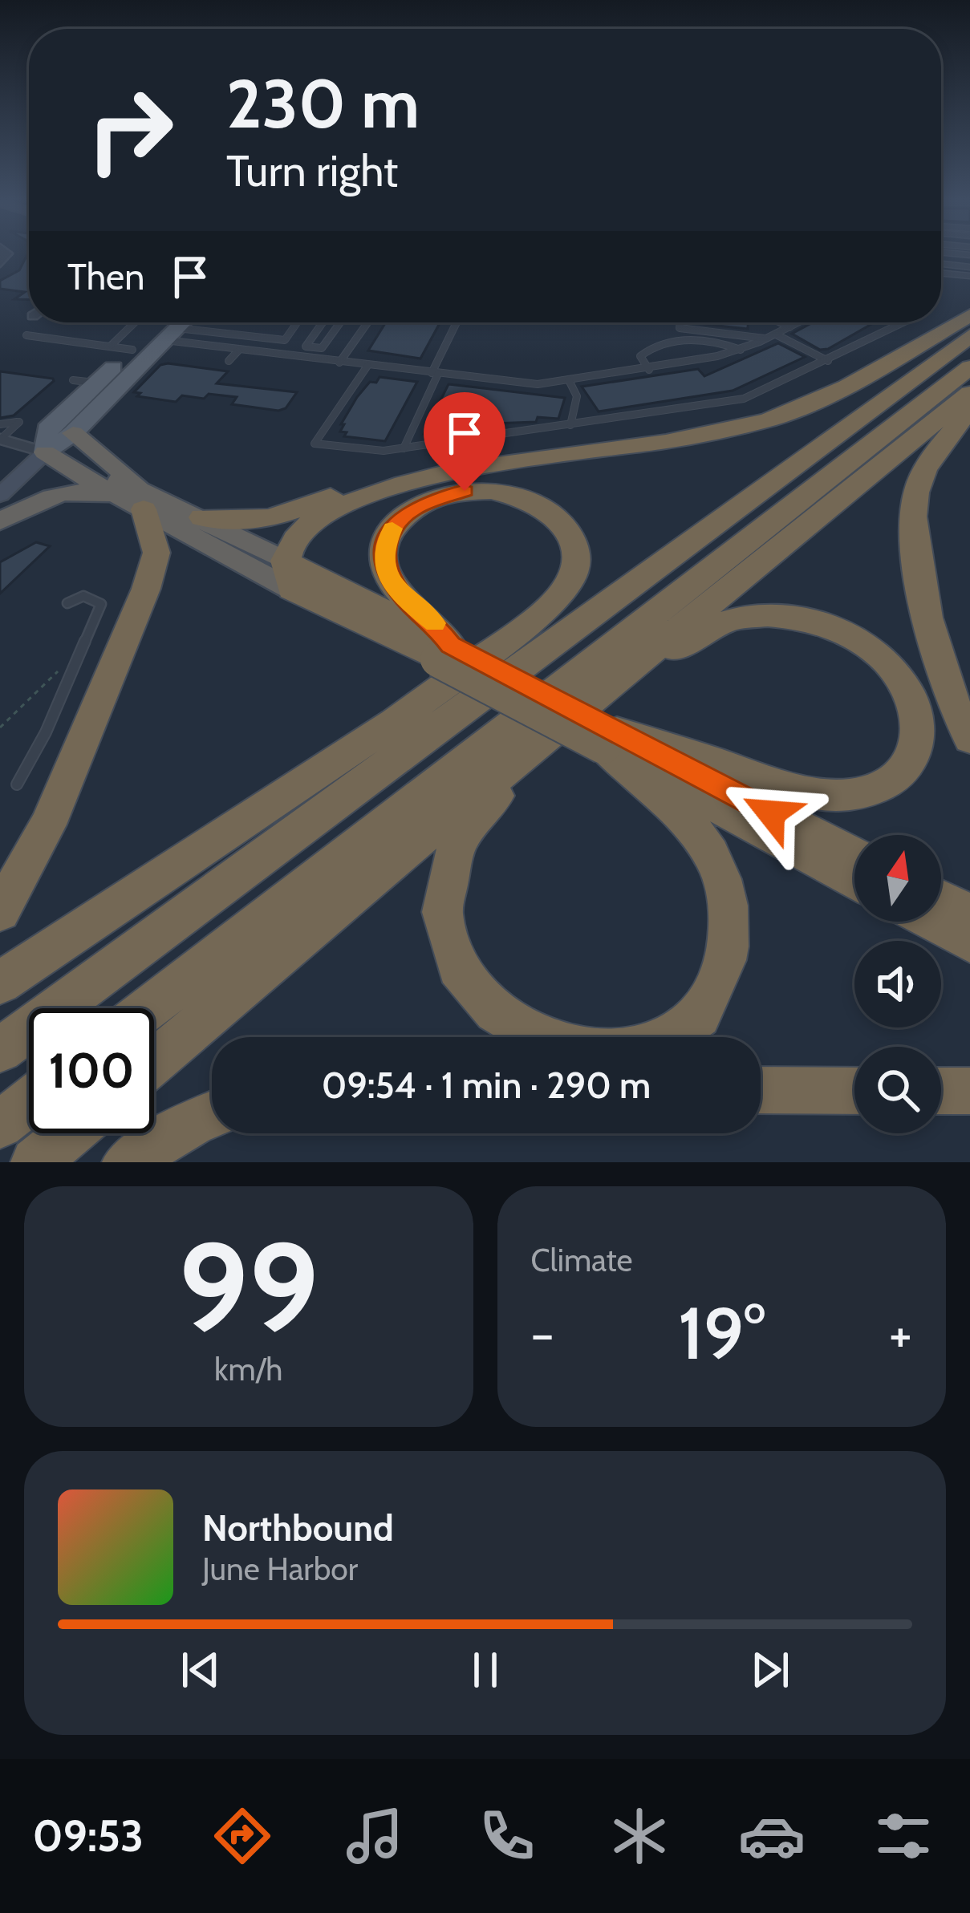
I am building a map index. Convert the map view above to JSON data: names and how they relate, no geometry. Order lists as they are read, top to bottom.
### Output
{
  "north": "top",
  "page": {
    "turn": ["230 m", "Turn right"],
    "then": "Then",
    "limit": "100",
    "trip": "09:54 · 1 min · 290 m",
    "tile": [
      ["99", "km/h"],
      "Climate"
    ],
    "heat": ["−", "19°", "+"],
    "song": ["Northbound", "June Harbor"],
    "tabs": "09:53"
  }
}
